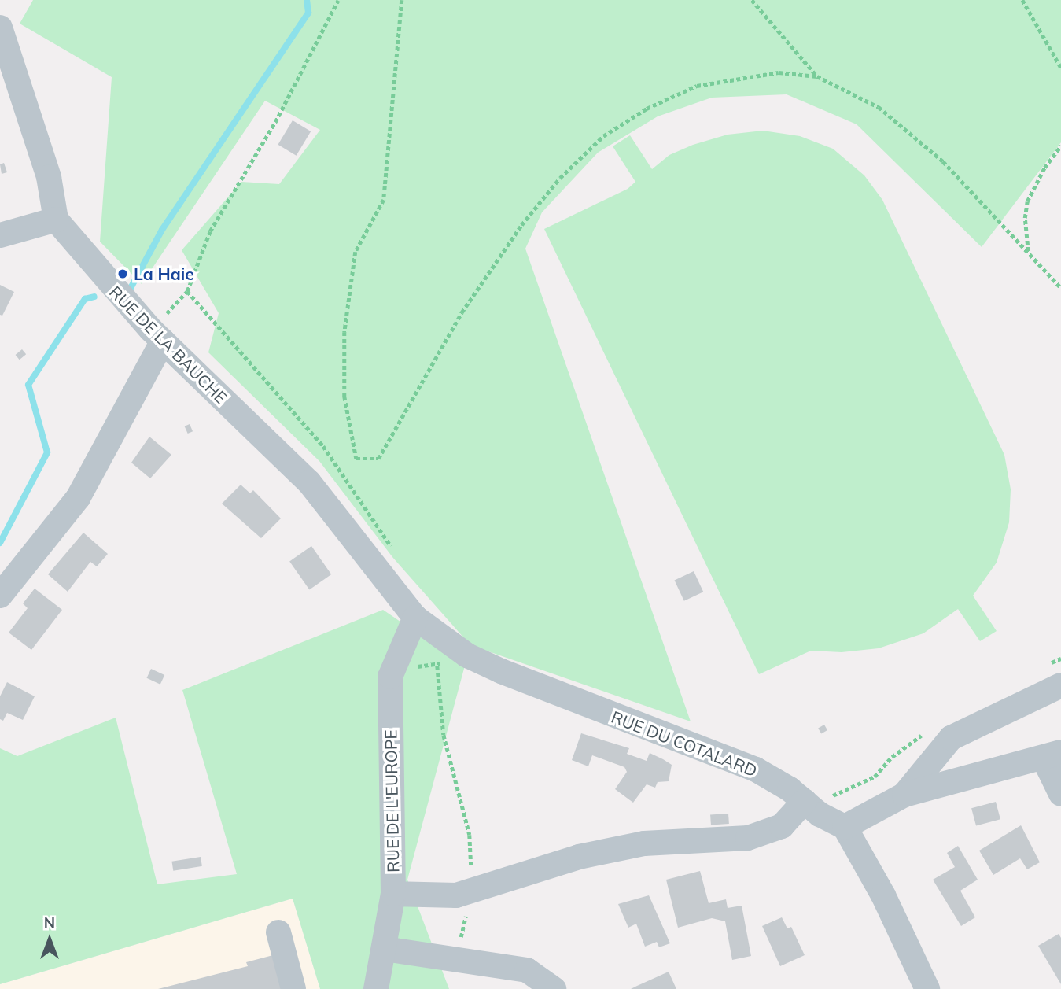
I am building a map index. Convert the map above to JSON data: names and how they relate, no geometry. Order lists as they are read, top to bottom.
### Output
{
  "streets": {
    "street": ["RUE DE LA BAUCHE", "RUE DU COTALARD", "RUE DE L'EUROPE"]
  },
  "crossings": [
    ["RUE DE LA BAUCHE", "RUE DU COTALARD"],
    ["RUE DE LA BAUCHE", "RUE DE L'EUROPE"],
    ["RUE DU COTALARD", "RUE DE L'EUROPE"]
  ],
  "places": ["La Haie"],
  "north": "top"
}
